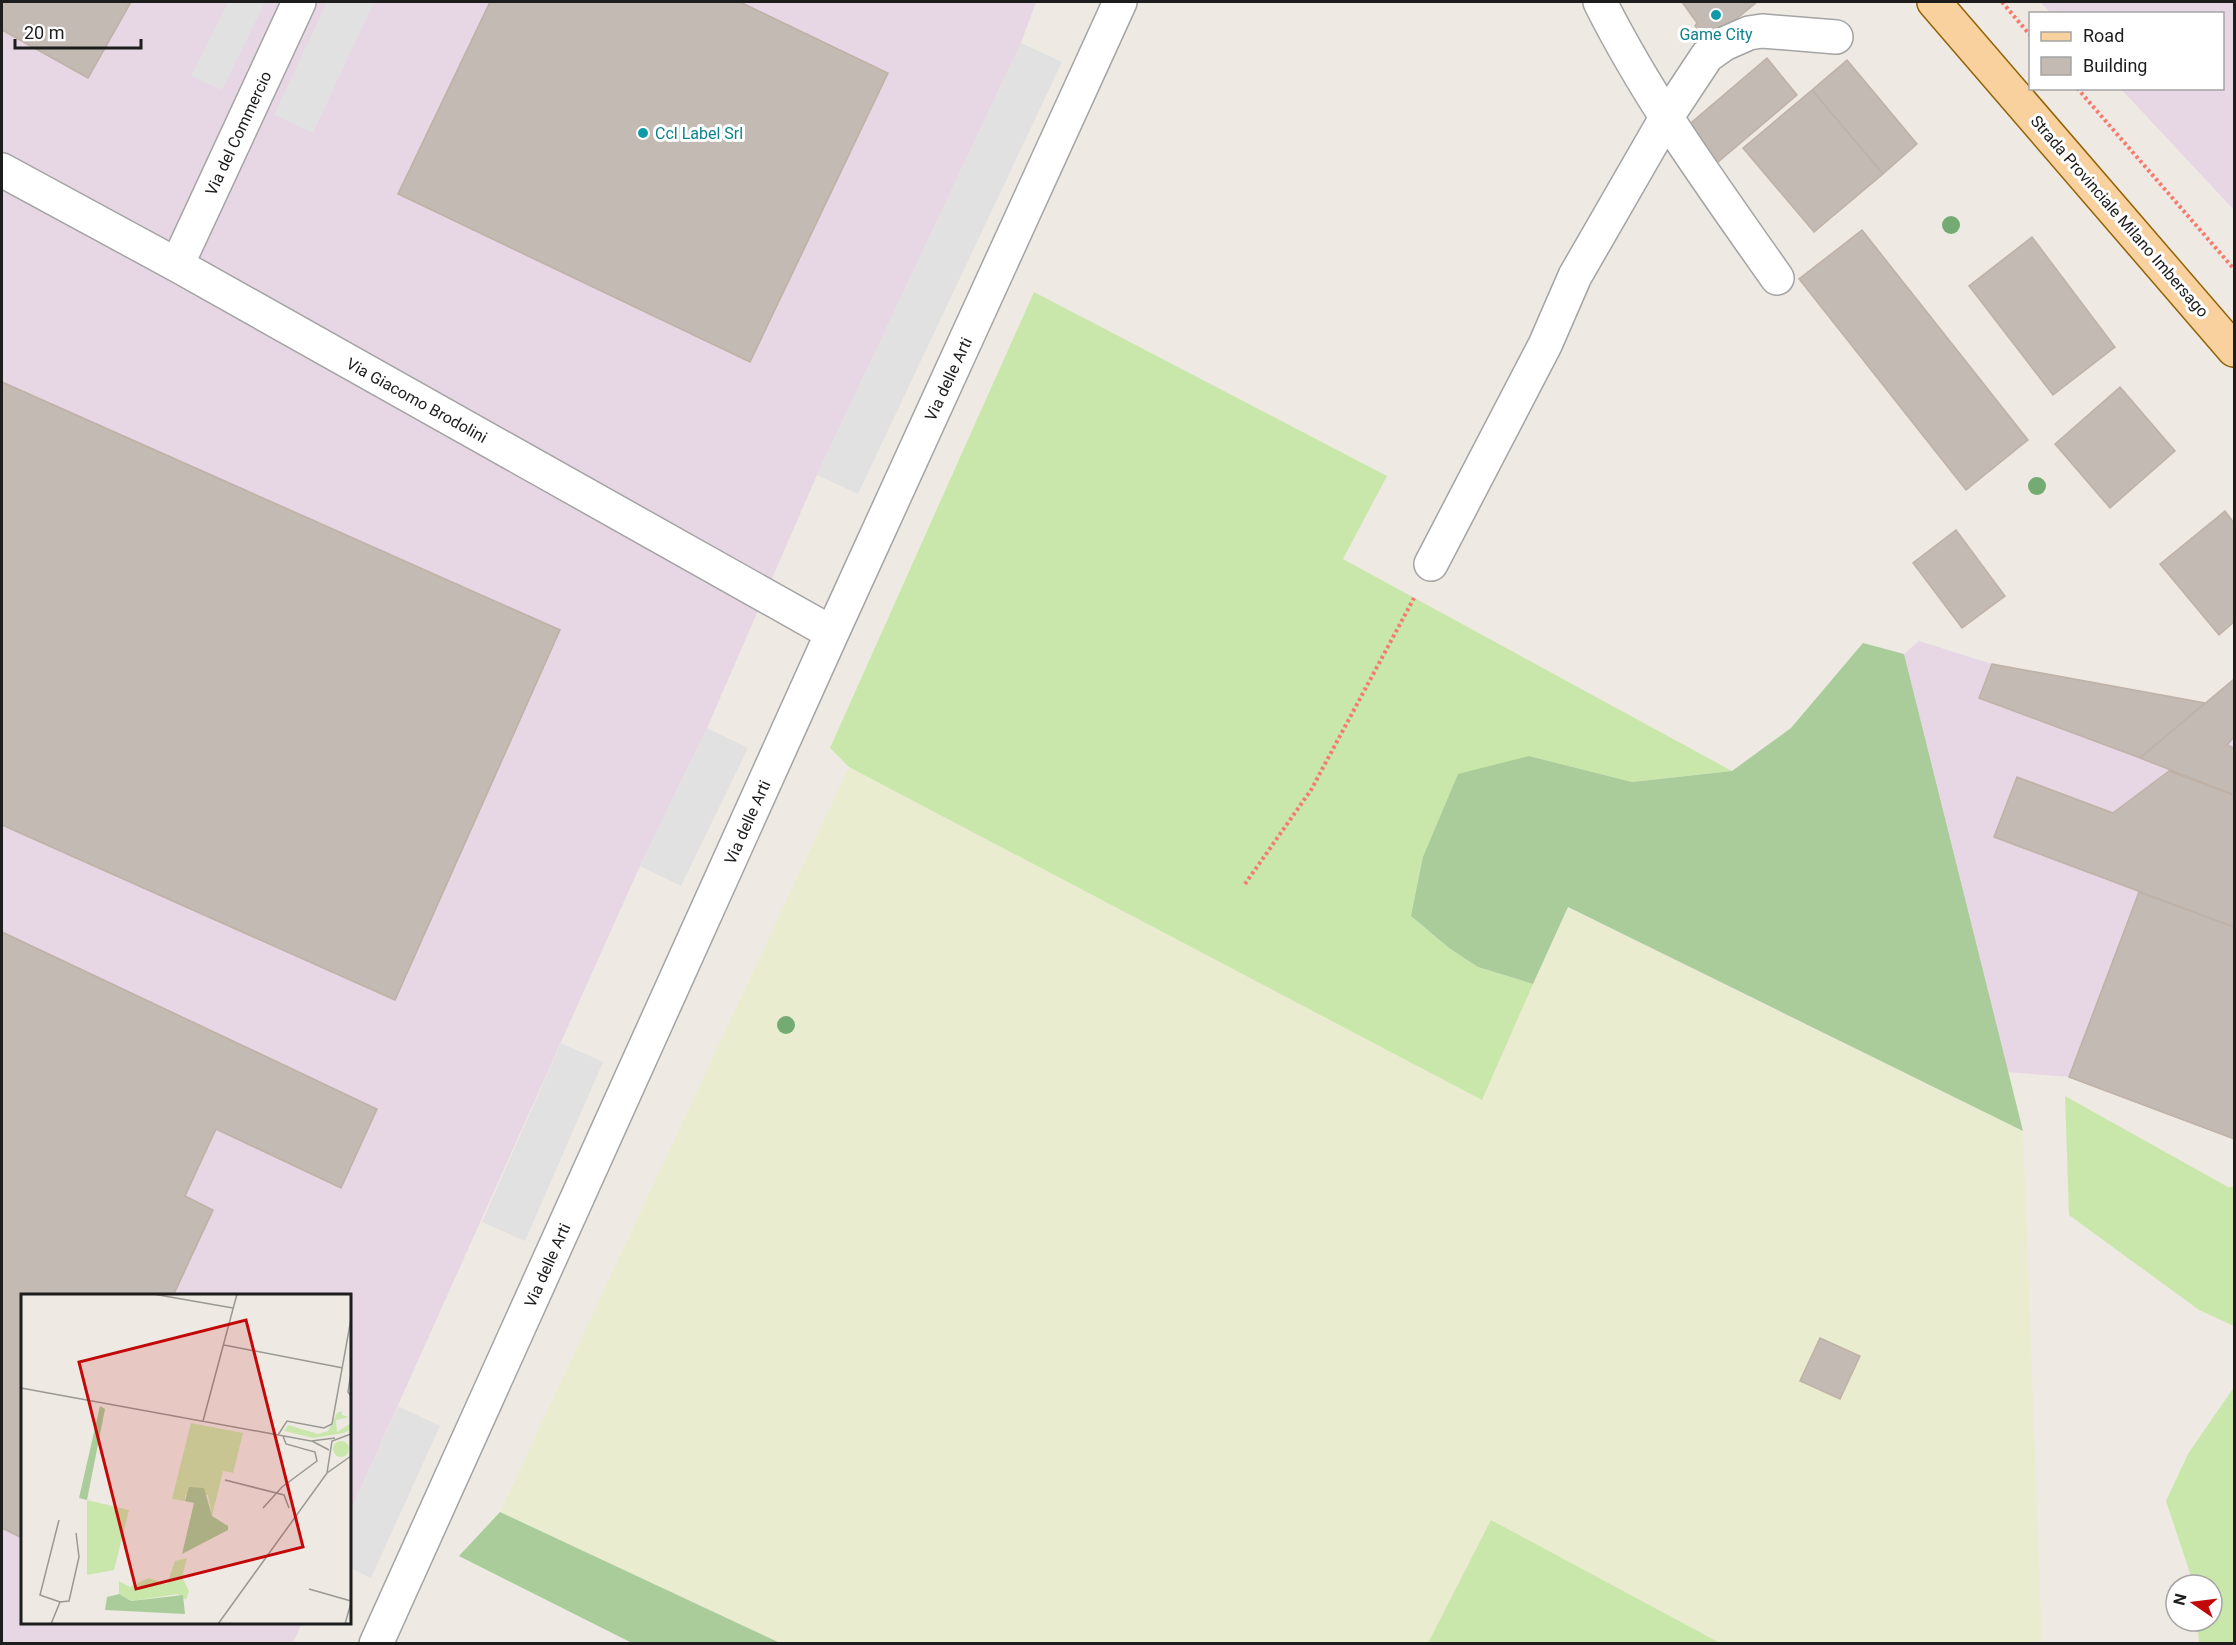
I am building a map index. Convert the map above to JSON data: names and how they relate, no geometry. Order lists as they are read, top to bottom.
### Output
{
  "streets": {
    "main road": ["Strada Provinciale Milano Imbersago"],
    "street": ["Via del Commercio", "Via delle Arti", "Via Giacomo Brodolini"]
  },
  "crossings": [
    ["Via del Commercio", "Via Giacomo Brodolini"],
    ["Via delle Arti", "Via Giacomo Brodolini"]
  ],
  "places": ["Game City", "Ccl Label Srl"],
  "legend": ["Road", "Building"],
  "scale_bar": "20 m",
  "north": "left"
}
